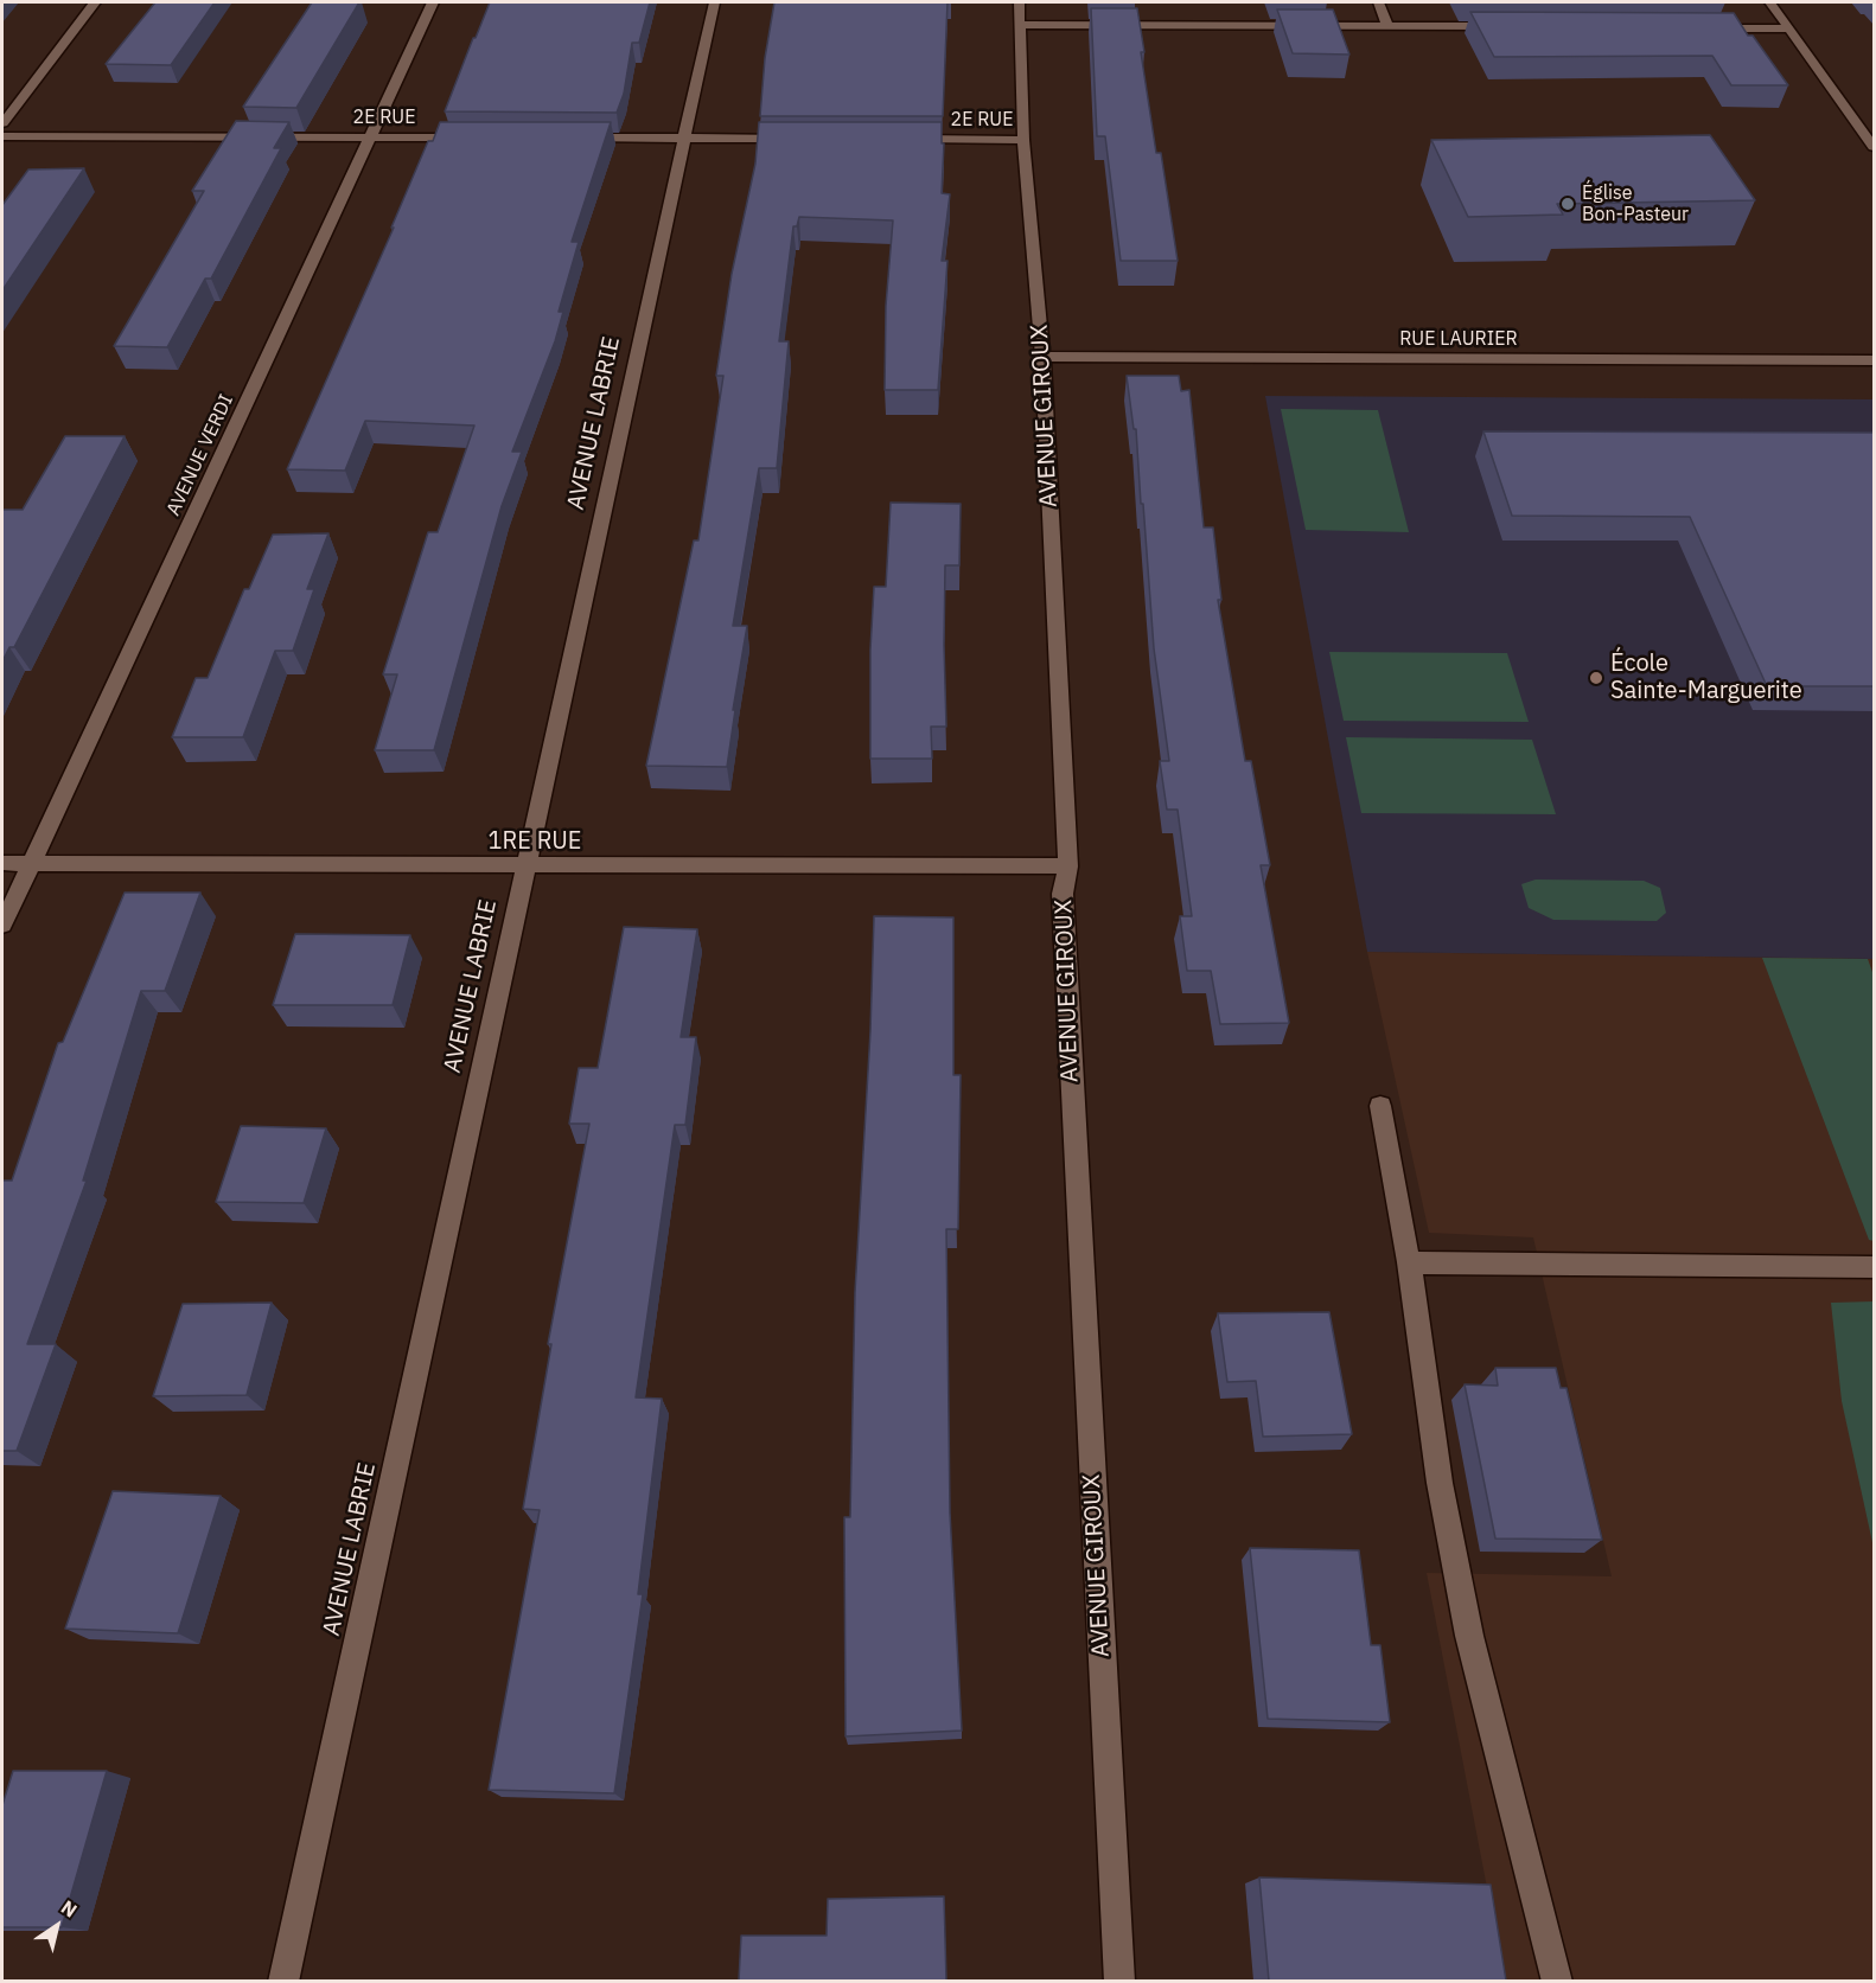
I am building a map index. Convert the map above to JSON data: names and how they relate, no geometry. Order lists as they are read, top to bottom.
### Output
{
  "streets": {
    "street": [
      "2E RUE",
      "RUE LAURIER",
      "AVENUE GIROUX",
      "AVENUE LABRIE",
      "AVENUE VERDI",
      "1RE RUE"
    ]
  },
  "crossings": [
    ["2E RUE", "AVENUE GIROUX"],
    ["2E RUE", "AVENUE VERDI"],
    ["RUE LAURIER", "AVENUE GIROUX"],
    ["AVENUE GIROUX", "1RE RUE"],
    ["AVENUE LABRIE", "1RE RUE"],
    ["AVENUE VERDI", "1RE RUE"]
  ],
  "places": ["Église Bon-Pasteur", "École Sainte-Marguerite"],
  "north": "top right"
}
